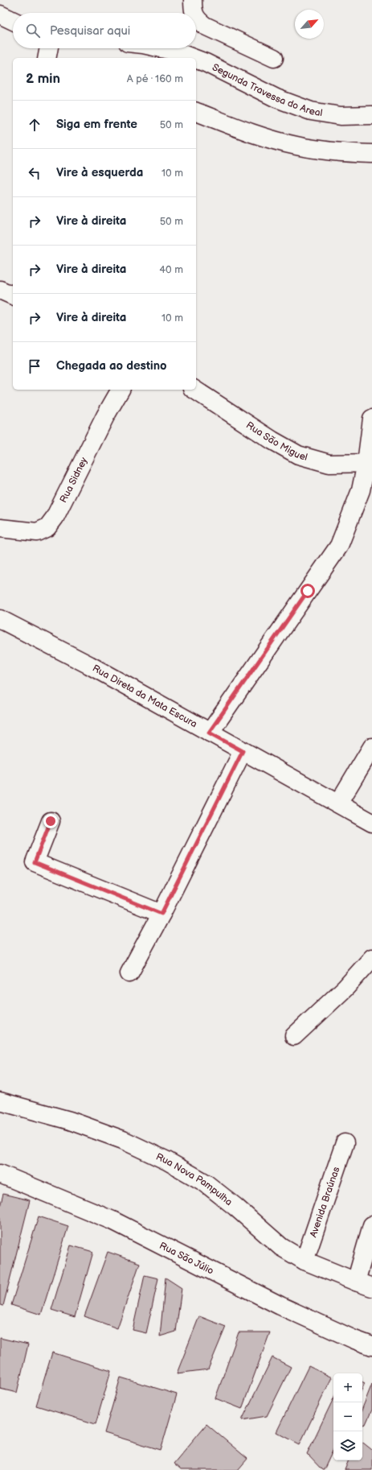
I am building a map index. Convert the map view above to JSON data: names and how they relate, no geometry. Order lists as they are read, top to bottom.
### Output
{
  "streets": {
    "street": [
      "Segunda Travessa do Areal",
      "Rua São Miguel",
      "Rua Sidney",
      "Rua Direta da Mata Escura",
      "Rua Nova Pampulha",
      "Avenida Braúnas",
      "Rua São Júlio"
    ]
  },
  "crossings": [
    ["Rua Nova Pampulha", "Avenida Braúnas"]
  ],
  "north": "top right",
  "page": {
    "search": "Pesquisar aqui",
    "heading": ["2 min", "A pé · 160 m"],
    "list": [
      ["Siga em frente", "50 m"],
      ["Vire à esquerda", "10 m"],
      ["Vire à direita", "50 m"],
      ["Vire à direita", "40 m"],
      ["Vire à direita", "10 m"],
      "Chegada ao destino"
    ],
    "map_buttons": ["+", "−"]
  }
}
